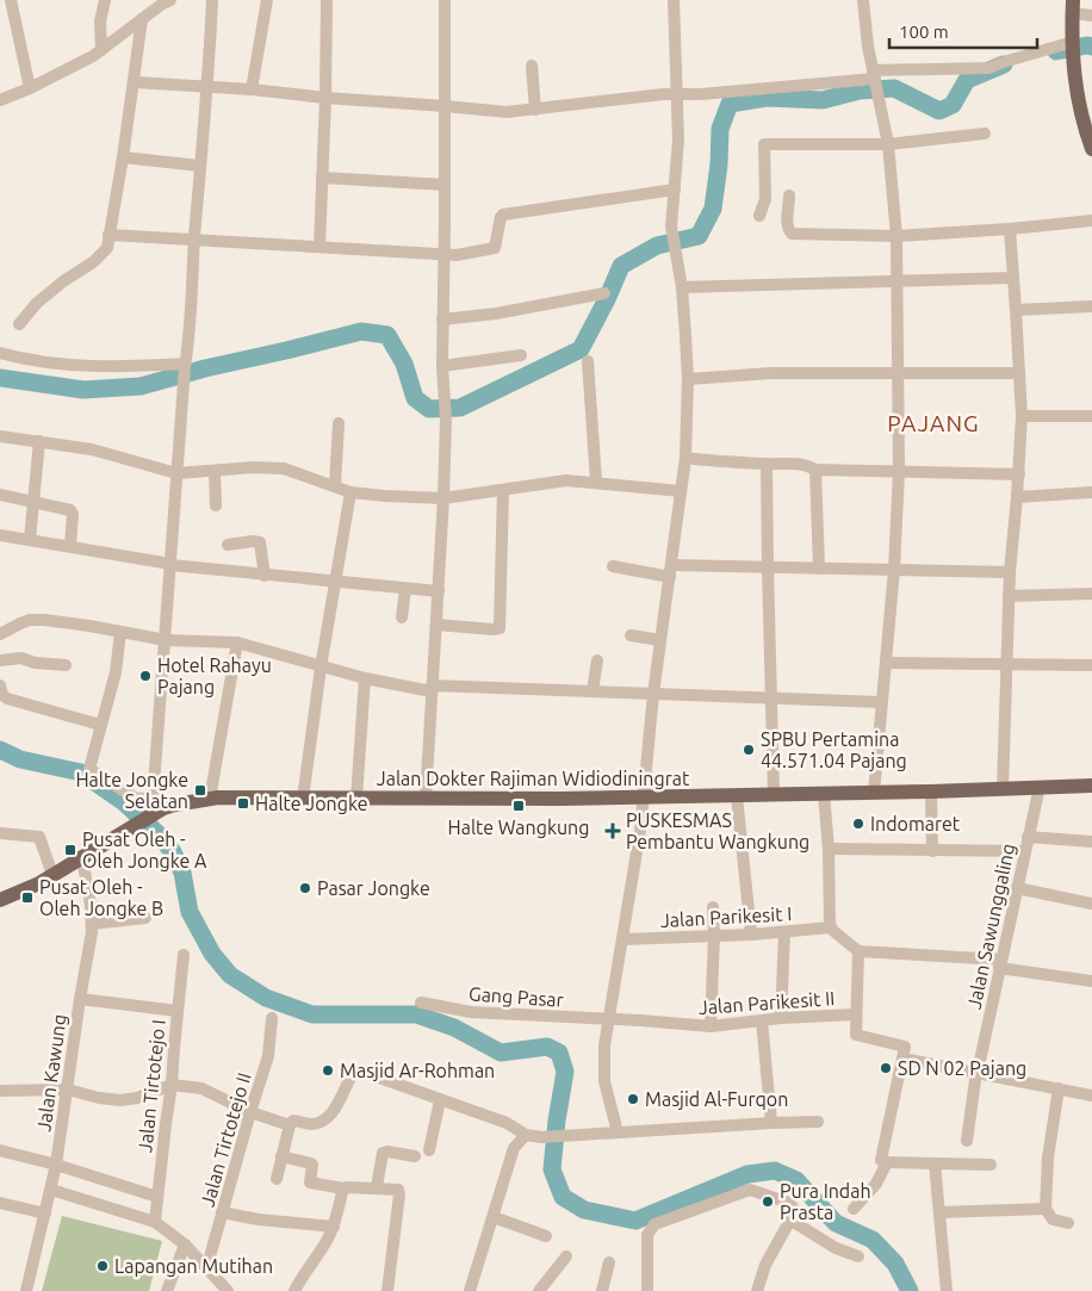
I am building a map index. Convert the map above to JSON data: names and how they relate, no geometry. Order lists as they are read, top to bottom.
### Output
{
  "streets": {
    "main road": ["Jalan Dokter Rajiman Widiodiningrat"],
    "street": [
      "Jalan Parikesit I",
      "Jalan Sawunggaling",
      "Gang Pasar",
      "Jalan Parikesit II",
      "Jalan Kawung",
      "Jalan Tirtotejo I",
      "Jalan Tirtotejo II"
    ]
  },
  "crossings": [
    ["Jalan Dokter Rajiman Widiodiningrat", "Jalan Sawunggaling"],
    ["Jalan Dokter Rajiman Widiodiningrat", "Jalan Kawung"],
    ["Gang Pasar", "Jalan Parikesit II"]
  ],
  "districts": ["PAJANG"],
  "places": {
    "other": [
      "Hotel Rahayu Pajang",
      "SPBU Pertamina 44.571.04 Pajang",
      "Indomaret",
      "Pasar Jongke",
      "SD N 02 Pajang",
      "Masjid Ar-Rohman",
      "Masjid Al-Furqon",
      "Pura Indah Prasta",
      "Lapangan Mutihan"
    ],
    "transit": [
      "Halte Jongke Selatan",
      "Halte Jongke",
      "Halte Wangkung",
      "Pusat Oleh - Oleh Jongke A",
      "Pusat Oleh - Oleh Jongke B"
    ],
    "health": ["PUSKESMAS Pembantu Wangkung"]
  },
  "scale_bar": "100 m"
}
